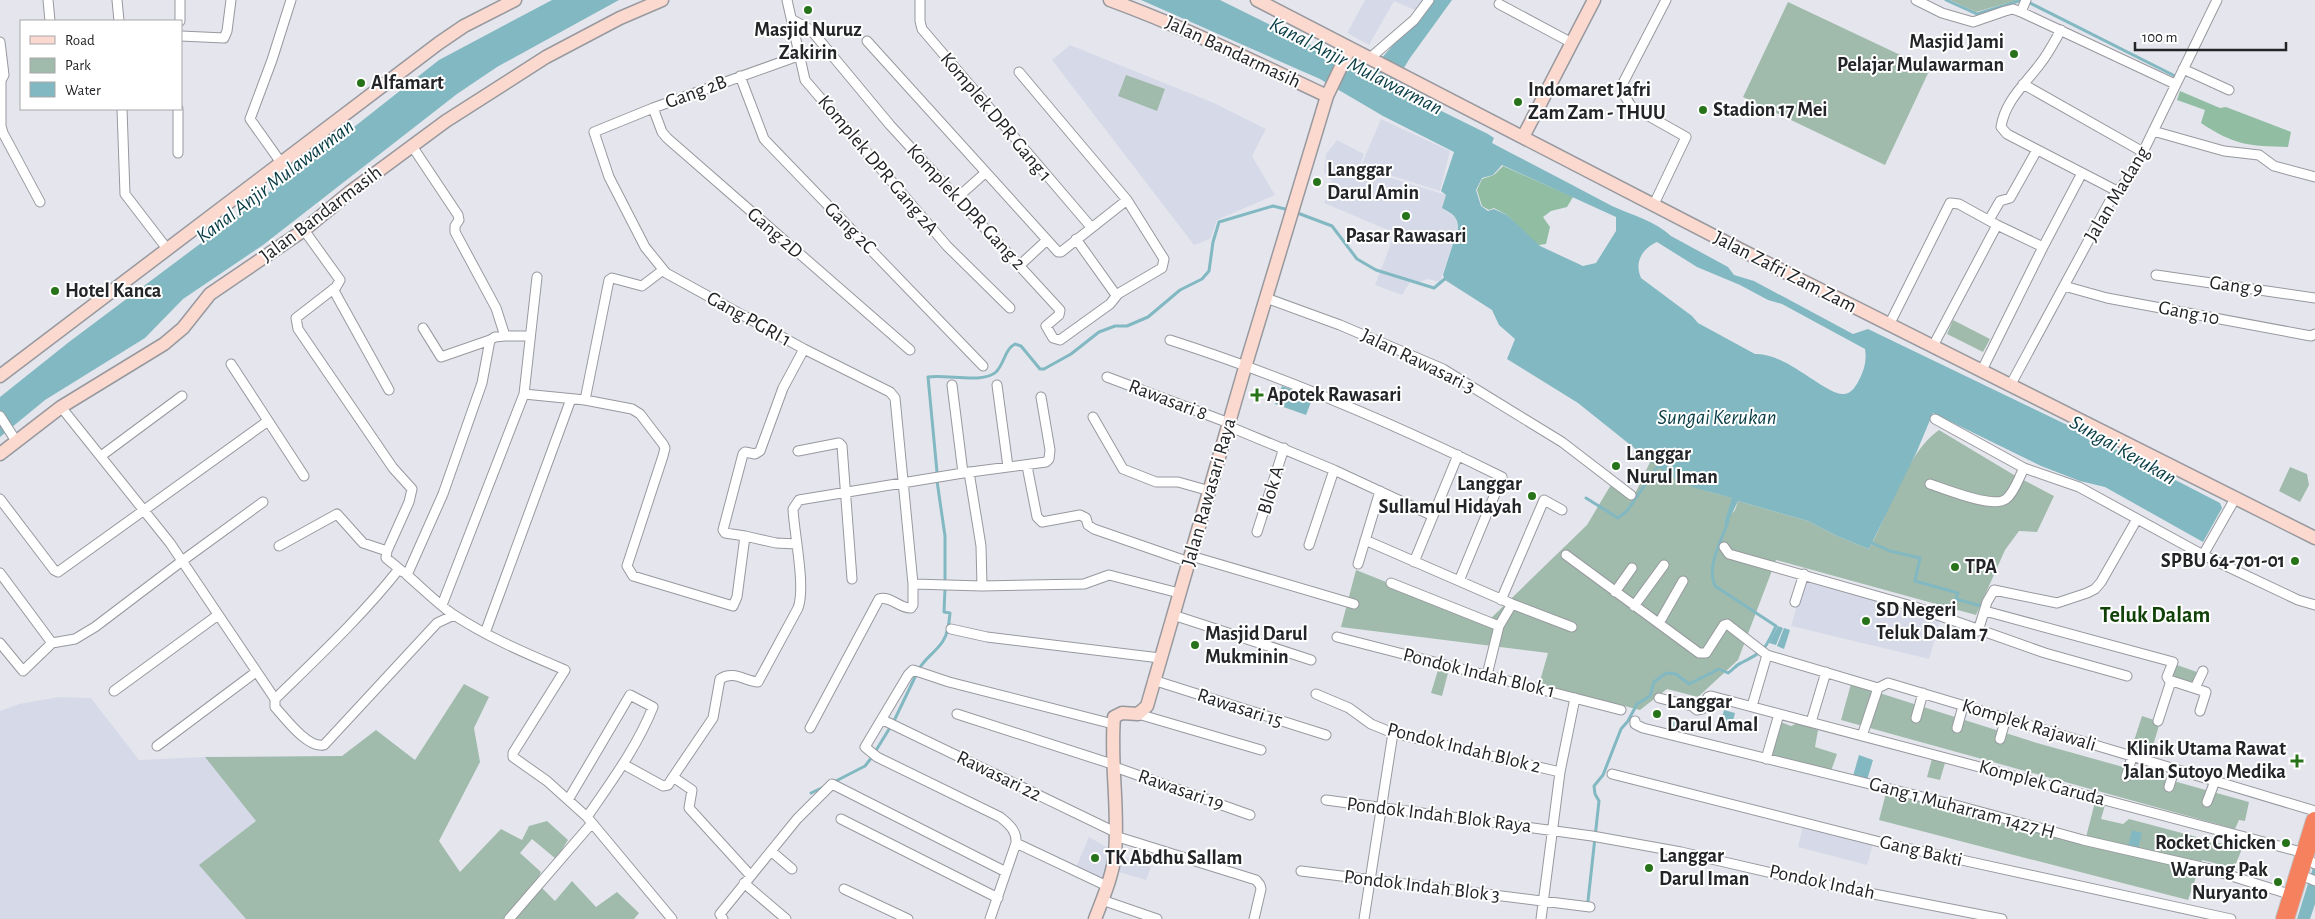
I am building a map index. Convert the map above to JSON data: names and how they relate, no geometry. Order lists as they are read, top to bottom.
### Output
{
  "streets": {
    "street": [
      "Jalan Bandarmasih",
      "Gang 2B",
      "Komplek DPR Gang 1",
      "Komplek DPR Gang 2A",
      "Jalan Madang",
      "Komplek DPR Gang 2",
      "Gang 2C",
      "Gang 2D",
      "Jalan Zafri Zam Zam",
      "Gang 9",
      "Gang 10",
      "Gang PGRI 1",
      "Jalan Rawasari 3",
      "Rawasari 8",
      "Blok A",
      "Jalan Rawasari Raya",
      "Pondok Indah Blok 1",
      "Rawasari 15",
      "Komplek Rajawali",
      "Pondok Indah Blok 2",
      "Rawasari 22",
      "Komplek Garuda",
      "Rawasari 19",
      "Gang 1 Muharram 1427 H",
      "Pondok Indah Blok Raya",
      "Gang Bakti",
      "Pondok Indah",
      "Pondok Indah Blok 3"
    ]
  },
  "crossings": [
    ["Jalan Bandarmasih", "Jalan Rawasari Raya"],
    ["Gang 2B", "Komplek DPR Gang 2A"],
    ["Gang 2B", "Gang 2C"],
    ["Gang 2B", "Gang 2D"],
    ["Gang 2B", "Gang PGRI 1"],
    ["Komplek DPR Gang 2A", "Komplek DPR Gang 2"],
    ["Jalan Madang", "Jalan Zafri Zam Zam"],
    ["Jalan Madang", "Gang 10"],
    ["Jalan Zafri Zam Zam", "Jalan Rawasari Raya"],
    ["Jalan Rawasari 3", "Jalan Rawasari Raya"],
    ["Rawasari 8", "Blok A"],
    ["Rawasari 8", "Jalan Rawasari Raya"],
    ["Jalan Rawasari Raya", "Rawasari 15"],
    ["Pondok Indah Blok Raya", "Pondok Indah"]
  ],
  "districts": ["Teluk Dalam"],
  "water": ["Kanal Anjir Mulawarman", "Sungai Kerukan"],
  "places": {
    "other": [
      "Masjid Nuruz Zakirin",
      "Masjid Jami Pelajar Mulawarman",
      "Alfamart",
      "Indomaret Jafri Zam Zam - THUU",
      "Stadion 17 Mei",
      "Langgar Darul Amin",
      "Pasar Rawasari",
      "Hotel Kanca",
      "Langgar Nurul Iman",
      "Langgar Sullamul Hidayah",
      "SPBU 64-701-01",
      "TPA",
      "SD Negeri Teluk Dalam 7",
      "Masjid Darul Mukminin",
      "Langgar Darul Amal",
      "Rocket Chicken",
      "TK Abdhu Sallam",
      "Langgar Darul Iman",
      "Warung Pak Nuryanto"
    ],
    "health": ["Apotek Rawasari", "Klinik Utama Rawat Jalan Sutoyo Medika"]
  },
  "legend": ["Road", "Park", "Water"],
  "scale_bar": "100 m"
}
